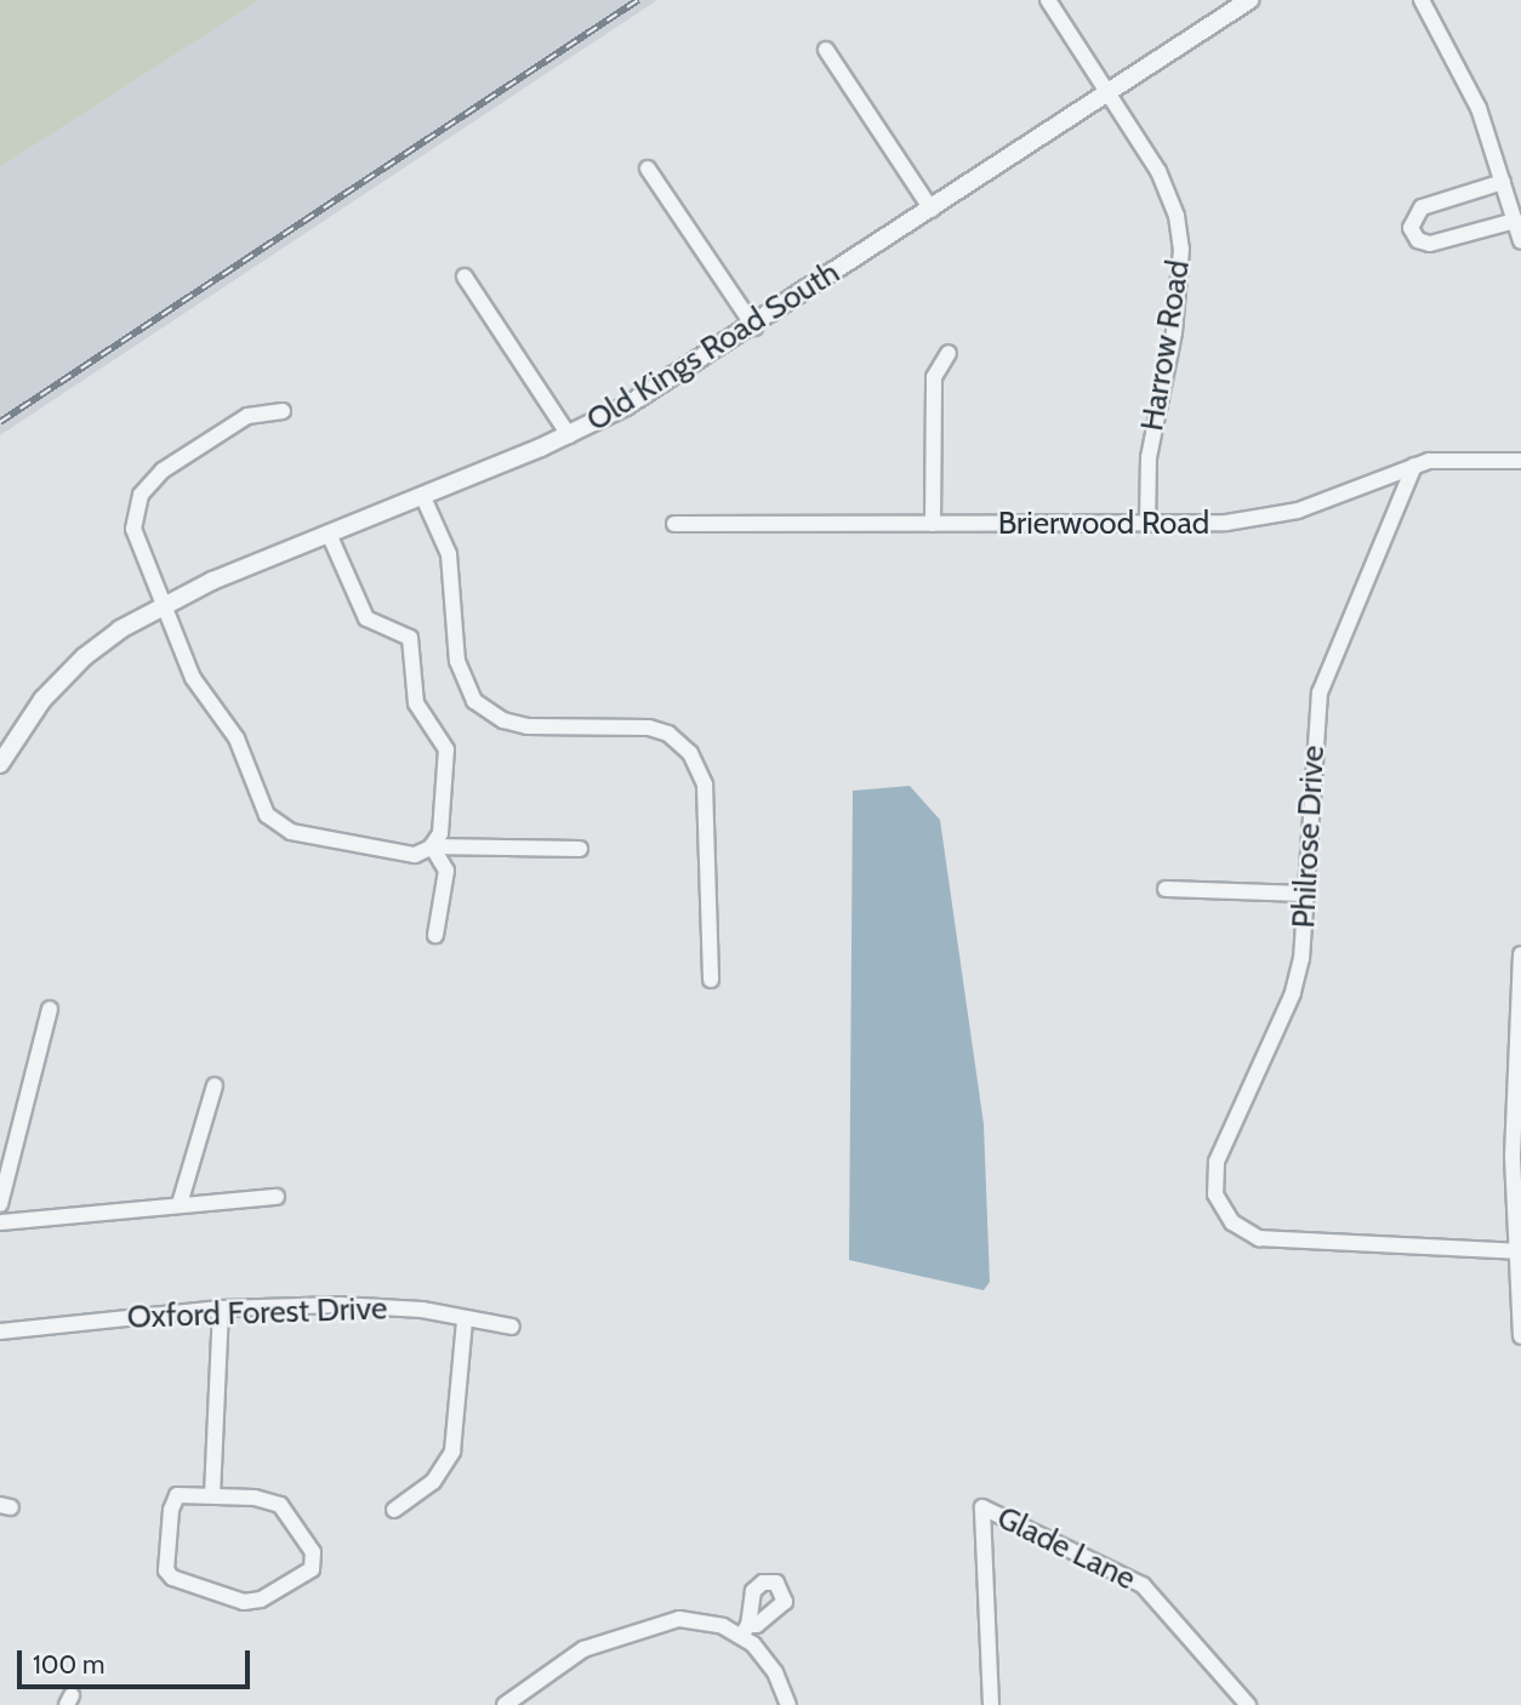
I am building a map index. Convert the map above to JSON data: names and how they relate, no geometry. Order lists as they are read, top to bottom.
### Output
{
  "streets": {
    "street": [
      "Harrow Road",
      "Old Kings Road South",
      "Brierwood Road",
      "Philrose Drive",
      "Oxford Forest Drive",
      "Glade Lane"
    ]
  },
  "crossings": [
    ["Harrow Road", "Old Kings Road South"],
    ["Harrow Road", "Brierwood Road"],
    ["Brierwood Road", "Philrose Drive"]
  ],
  "scale_bar": "100 m"
}
